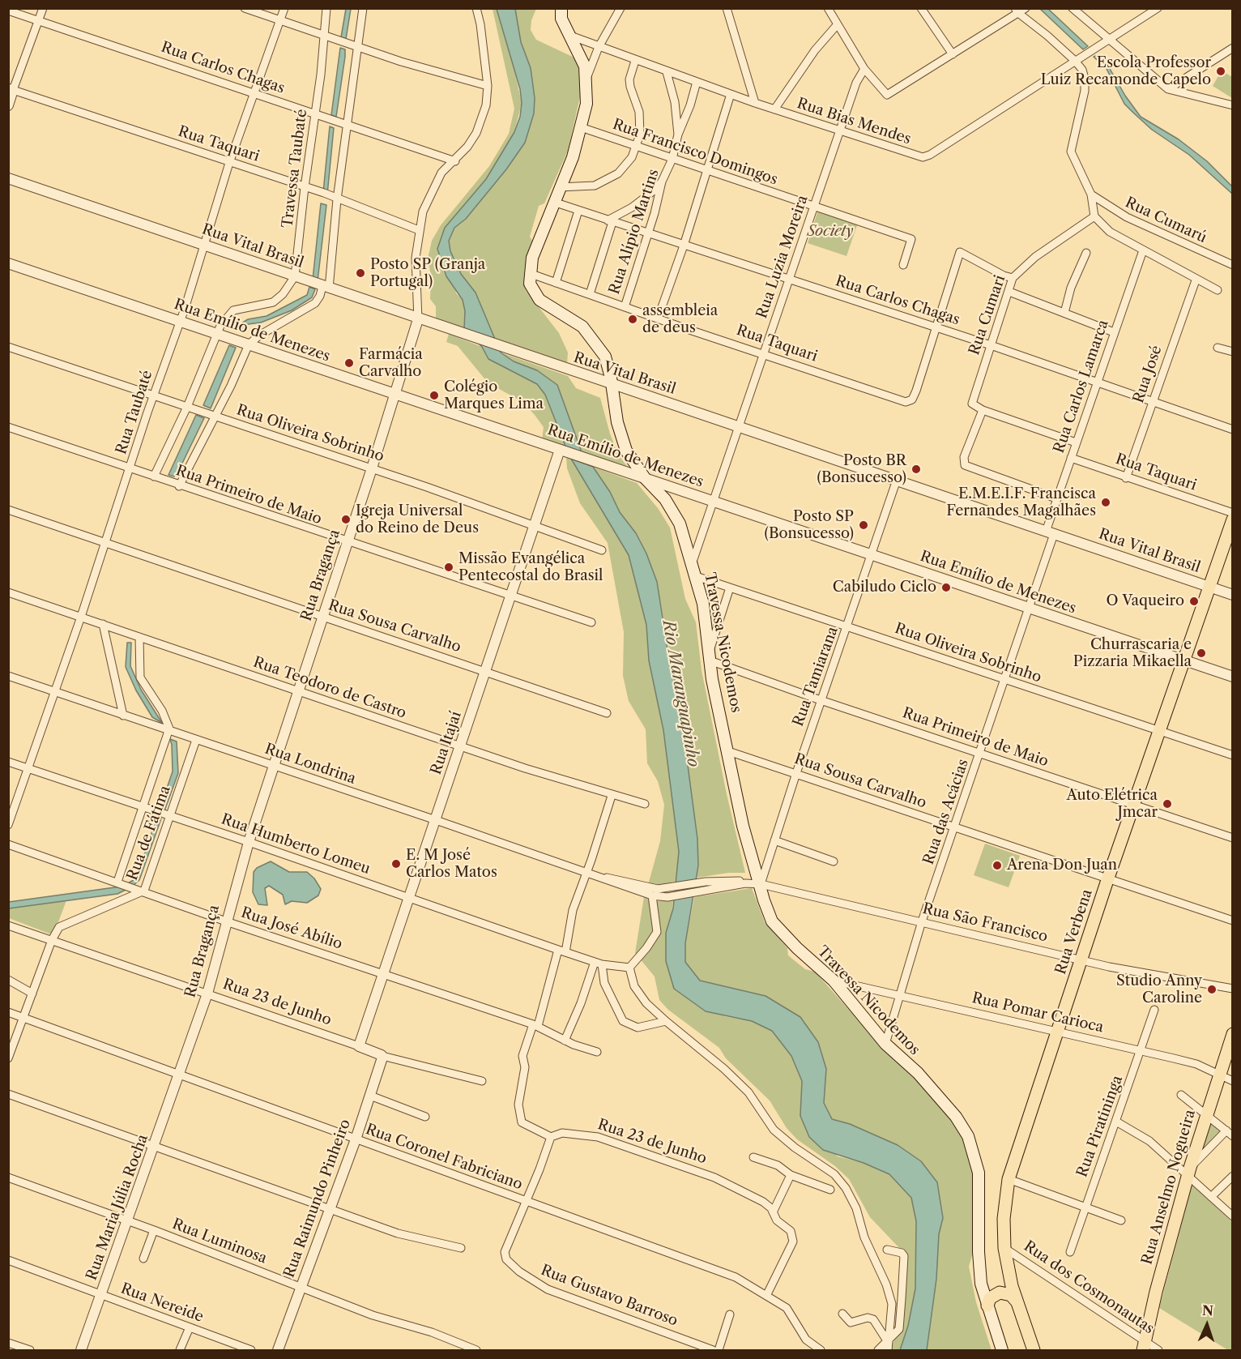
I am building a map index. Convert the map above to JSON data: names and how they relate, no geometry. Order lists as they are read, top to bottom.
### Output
{
  "streets": {
    "main road": ["Travessa Nicodemos", "Rua Verbena", "Rua Anselmo Nogueira"],
    "street": [
      "Rua Carlos Chagas",
      "Rua Bias Mendes",
      "Rua Taquari",
      "Rua Francisco Domingos",
      "Travessa Taubaté",
      "Rua Cumarú",
      "Rua Alípio Martins",
      "Rua Vital Brasil",
      "Rua Luzia Moreira",
      "Rua Cumari",
      "Rua Emílio de Menezes",
      "Rua José",
      "Rua Carlos Lamarca",
      "Rua Taubaté",
      "Rua Oliveira Sobrinho",
      "Rua Primeiro de Maio",
      "Rua Bragança",
      "Rua Sousa Carvalho",
      "Rua Tamiarana",
      "Rua Teodoro de Castro",
      "Rua Itajaí",
      "Rua Londrina",
      "Rua das Acácias",
      "Rua de Fátima",
      "Rua Humberto Lomeu",
      "Rua São Francisco",
      "Rua José Abílio",
      "Rua 23 de Junho",
      "Rua Pomar Carioca",
      "Rua Piratininga",
      "Rua Coronel Fabriciano",
      "Rua Raimundo Pinheiro",
      "Rua Maria Júlia Rocha",
      "Rua Luminosa",
      "Rua dos Cosmonautas",
      "Rua Gustavo Barroso",
      "Rua Nereide"
    ]
  },
  "crossings": [
    ["Rua Carlos Chagas", "Rua Taquari"],
    ["Rua Carlos Chagas", "Travessa Taubaté"],
    ["Rua Carlos Chagas", "Rua Alípio Martins"],
    ["Rua Carlos Chagas", "Rua Luzia Moreira"],
    ["Rua Carlos Chagas", "Rua Cumari"],
    ["Rua Carlos Chagas", "Rua José"],
    ["Rua Carlos Chagas", "Rua Carlos Lamarca"],
    ["Rua Carlos Chagas", "Rua Taubaté"],
    ["Rua Carlos Chagas", "Rua Bragança"],
    ["Rua Bias Mendes", "Rua Alípio Martins"],
    ["Rua Bias Mendes", "Rua Luzia Moreira"],
    ["Rua Taquari", "Travessa Taubaté"],
    ["Rua Taquari", "Rua Alípio Martins"],
    ["Rua Taquari", "Rua Luzia Moreira"],
    ["Rua Taquari", "Rua José"],
    ["Rua Taquari", "Rua Carlos Lamarca"],
    ["Rua Taquari", "Rua Taubaté"],
    ["Rua Taquari", "Rua Bragança"],
    ["Rua Taquari", "Travessa Nicodemos"],
    ["Rua Francisco Domingos", "Rua Alípio Martins"],
    ["Rua Francisco Domingos", "Rua Luzia Moreira"],
    ["Travessa Taubaté", "Rua Vital Brasil"],
    ["Travessa Taubaté", "Rua Emílio de Menezes"],
    ["Travessa Taubaté", "Rua Oliveira Sobrinho"],
    ["Travessa Taubaté", "Rua Primeiro de Maio"],
    ["Rua Vital Brasil", "Rua Luzia Moreira"],
    ["Rua Vital Brasil", "Rua Carlos Lamarca"],
    ["Rua Vital Brasil", "Rua Taubaté"],
    ["Rua Vital Brasil", "Rua Bragança"],
    ["Rua Vital Brasil", "Travessa Nicodemos"],
    ["Rua Vital Brasil", "Rua Tamiarana"],
    ["Rua Vital Brasil", "Rua das Acácias"],
    ["Rua Vital Brasil", "Rua Verbena"],
    ["Rua Luzia Moreira", "Rua Emílio de Menezes"],
    ["Rua Luzia Moreira", "Travessa Nicodemos"],
    ["Rua Emílio de Menezes", "Rua Taubaté"],
    ["Rua Emílio de Menezes", "Rua Bragança"],
    ["Rua Emílio de Menezes", "Travessa Nicodemos"],
    ["Rua Emílio de Menezes", "Rua Tamiarana"],
    ["Rua Emílio de Menezes", "Rua Itajaí"],
    ["Rua Emílio de Menezes", "Rua das Acácias"],
    ["Rua Emílio de Menezes", "Rua Verbena"],
    ["Rua Carlos Lamarca", "Rua das Acácias"],
    ["Rua Taubaté", "Rua Oliveira Sobrinho"],
    ["Rua Taubaté", "Rua Primeiro de Maio"],
    ["Rua Taubaté", "Rua Sousa Carvalho"],
    ["Rua Taubaté", "Rua Teodoro de Castro"],
    ["Rua Taubaté", "Rua Londrina"],
    ["Rua Taubaté", "Rua Humberto Lomeu"],
    ["Rua Oliveira Sobrinho", "Rua Bragança"],
    ["Rua Oliveira Sobrinho", "Travessa Nicodemos"],
    ["Rua Oliveira Sobrinho", "Rua Tamiarana"],
    ["Rua Oliveira Sobrinho", "Rua Itajaí"],
    ["Rua Oliveira Sobrinho", "Rua das Acácias"],
    ["Rua Oliveira Sobrinho", "Rua Verbena"],
    ["Rua Primeiro de Maio", "Rua Bragança"],
    ["Rua Primeiro de Maio", "Travessa Nicodemos"],
    ["Rua Primeiro de Maio", "Rua Tamiarana"],
    ["Rua Primeiro de Maio", "Rua Itajaí"],
    ["Rua Primeiro de Maio", "Rua das Acácias"],
    ["Rua Primeiro de Maio", "Rua Verbena"],
    ["Rua Bragança", "Rua Sousa Carvalho"],
    ["Rua Bragança", "Rua Teodoro de Castro"],
    ["Rua Bragança", "Rua Londrina"],
    ["Rua Bragança", "Rua Humberto Lomeu"],
    ["Rua Bragança", "Rua José Abílio"],
    ["Rua Bragança", "Rua 23 de Junho"],
    ["Rua Bragança", "Rua Coronel Fabriciano"],
    ["Rua Bragança", "Rua Maria Júlia Rocha"],
    ["Rua Sousa Carvalho", "Travessa Nicodemos"],
    ["Rua Sousa Carvalho", "Rua Tamiarana"],
    ["Rua Sousa Carvalho", "Rua Itajaí"],
    ["Rua Sousa Carvalho", "Rua das Acácias"],
    ["Rua Sousa Carvalho", "Rua Verbena"],
    ["Travessa Nicodemos", "Rua Tamiarana"],
    ["Travessa Nicodemos", "Rua das Acácias"],
    ["Travessa Nicodemos", "Rua São Francisco"],
    ["Travessa Nicodemos", "Rua Pomar Carioca"],
    ["Rua Tamiarana", "Rua São Francisco"],
    ["Rua Teodoro de Castro", "Rua Itajaí"],
    ["Rua Itajaí", "Rua Londrina"],
    ["Rua Itajaí", "Rua Humberto Lomeu"],
    ["Rua Itajaí", "Rua José Abílio"],
    ["Rua Itajaí", "Rua 23 de Junho"],
    ["Rua Londrina", "Rua de Fátima"],
    ["Rua das Acácias", "Rua São Francisco"],
    ["Rua das Acácias", "Rua Pomar Carioca"],
    ["Rua de Fátima", "Rua Humberto Lomeu"],
    ["Rua de Fátima", "Rua José Abílio"],
    ["Rua de Fátima", "Rua 23 de Junho"],
    ["Rua São Francisco", "Rua Verbena"],
    ["Rua Verbena", "Rua Pomar Carioca"],
    ["Rua Verbena", "Rua dos Cosmonautas"],
    ["Rua 23 de Junho", "Rua Coronel Fabriciano"],
    ["Rua 23 de Junho", "Rua Raimundo Pinheiro"],
    ["Rua Pomar Carioca", "Rua Piratininga"],
    ["Rua Pomar Carioca", "Rua Anselmo Nogueira"],
    ["Rua Coronel Fabriciano", "Rua Raimundo Pinheiro"],
    ["Rua Coronel Fabriciano", "Rua Maria Júlia Rocha"],
    ["Rua Coronel Fabriciano", "Rua Gustavo Barroso"],
    ["Rua Anselmo Nogueira", "Rua dos Cosmonautas"],
    ["Rua Raimundo Pinheiro", "Rua Luminosa"],
    ["Rua Maria Júlia Rocha", "Rua Luminosa"],
    ["Rua Maria Júlia Rocha", "Rua Nereide"]
  ],
  "water": ["Rio Maranguapinho"],
  "parks": ["Society"],
  "places": [
    "Escola Professor Luiz Recamonde Capelo",
    "Posto SP (Granja Portugal)",
    "assembleia de deus",
    "Farmácia Carvalho",
    "Colégio Marques Lima",
    "Posto BR (Bonsucesso)",
    "E.M.E.I.F. Francisca Fernandes Magalhães",
    "Igreja Universal do Reino de Deus",
    "Posto SP (Bonsucesso)",
    "Missão Evangélica Pentecostal do Brasil",
    "Cabiludo Ciclo",
    "O Vaqueiro",
    "Churrascaria e Pizzaria Mikaella",
    "Auto Elétrica Jmcar",
    "E. M José Carlos Matos",
    "Arena Don Juan",
    "Studio Anny Caroline"
  ],
  "north": "top"
}
